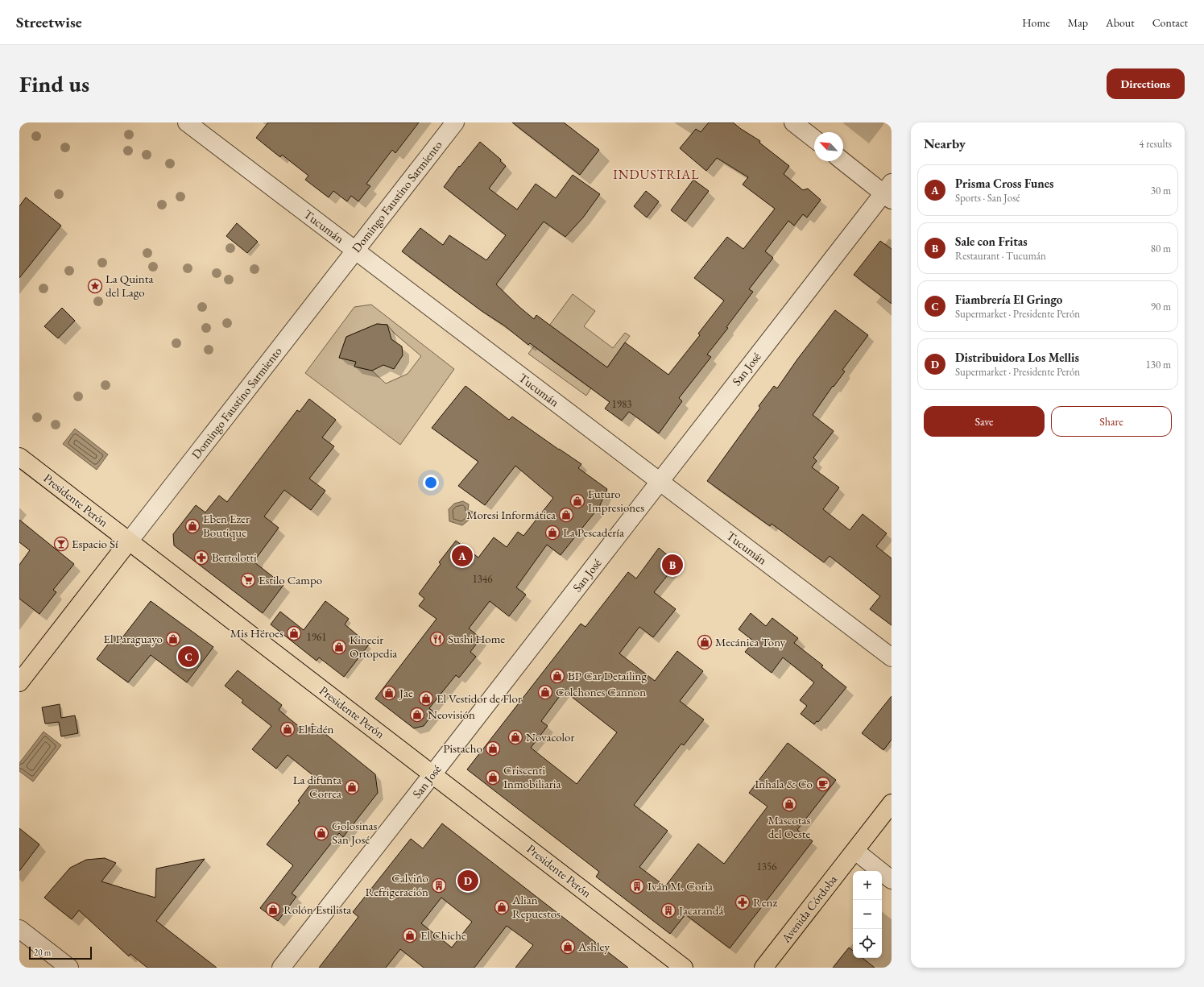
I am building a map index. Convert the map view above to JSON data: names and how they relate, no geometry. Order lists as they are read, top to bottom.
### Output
{
  "streets": {
    "main road": ["Domingo Faustino Sarmiento", "Presidente Perón", "Avenida Córdoba"],
    "street": ["Tucumán", "San José"]
  },
  "crossings": [
    ["Domingo Faustino Sarmiento", "Tucumán"],
    ["Domingo Faustino Sarmiento", "Presidente Perón"],
    ["Tucumán", "San José"],
    ["San José", "Presidente Perón"]
  ],
  "districts": ["INDUSTRIAL"],
  "places": {
    "place": ["La Quinta del Lago"],
    "shop": [
      "Futuro Impresiones",
      "Moresi Informática",
      "Eben Ezer Boutique",
      "La Pescadería",
      "Mis Héroes",
      "El Paraguayo",
      "Mecánica Tony",
      "Kinecir Ortopedia",
      "BP Car Detailing",
      "Colchones Cannon",
      "Jae",
      "El Vestidor de Flor",
      "Neovisión",
      "El Edén",
      "Novacolor",
      "Pistacho",
      "Criscenti Inmobiliaria",
      "La difunta Correa",
      "Mascotas del Oeste",
      "Golosinas San José",
      "Alian Repuestos",
      "Rolón Estilista",
      "El Chiche",
      "Ashley"
    ],
    "bar": ["Espacio Sí"],
    "pharmacy": ["Bertolotti", "Renz"],
    "supermarket": ["Estilo Campo"],
    "restaurant": ["Sushi Home"],
    "cafe": ["Inhala & Co"],
    "building": ["Calviño Refrigeración", "Iván M. Coria", "Jacarandá"]
  },
  "house_numbers": [
    "1983",
    "1346",
    "1961",
    "1356"
  ],
  "scale_bar": "20 m",
  "north": "top left",
  "page": {
    "header": "Streetwise",
    "nav": [
      "Home",
      "Map",
      "About",
      "Contact"
    ],
    "buttons": [
      "Directions",
      ["Save", "Share"]
    ],
    "title": "Find us",
    "heading": ["Nearby", "4 results"],
    "list": [
      {
        "mark": "A",
        "name": "Prisma Cross Funes",
        "note": "Sports · San José",
        "value": "30 m"
      },
      {
        "mark": "B",
        "name": "Sale con Fritas",
        "note": "Restaurant · Tucumán",
        "value": "80 m"
      },
      {
        "mark": "C",
        "name": "Fiambrería El Gringo",
        "note": "Supermarket · Presidente Perón",
        "value": "90 m"
      },
      {
        "mark": "D",
        "name": "Distribuidora Los Mellis",
        "note": "Supermarket · Presidente Perón",
        "value": "130 m"
      }
    ],
    "pins": [
      "A",
      "B",
      "C",
      "D"
    ],
    "map_buttons": ["+", "−"],
    "scale": "20 m"
  }
}
